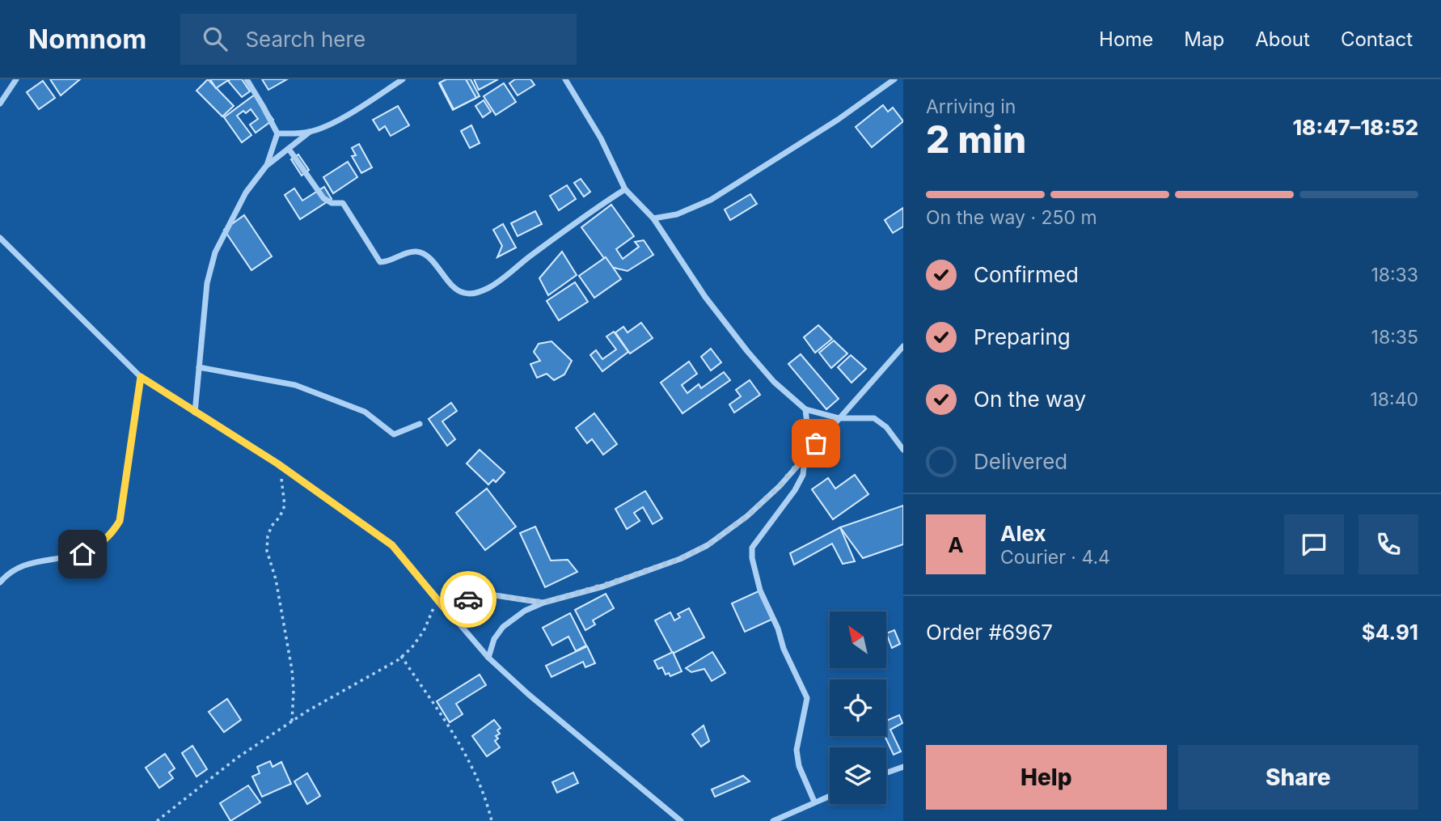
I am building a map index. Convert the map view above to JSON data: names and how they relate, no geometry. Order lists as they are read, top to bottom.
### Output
{
  "north": "top left",
  "page": {
    "header": "Nomnom",
    "search": "Search here",
    "nav": [
      "Home",
      "Map",
      "About",
      "Contact"
    ],
    "heading": ["2 min", "Arriving in", "18:47–18:52"],
    "panel": [
      "Alex",
      "Courier · 4.4",
      "Order #6967",
      "$4.91"
    ],
    "bar": "On the way · 250 m",
    "list": [
      ["Confirmed", "18:33"],
      ["Preparing", "18:35"],
      ["On the way", "18:40"],
      "Delivered"
    ],
    "round": "A",
    "buttons": ["Help", "Share"]
  }
}
